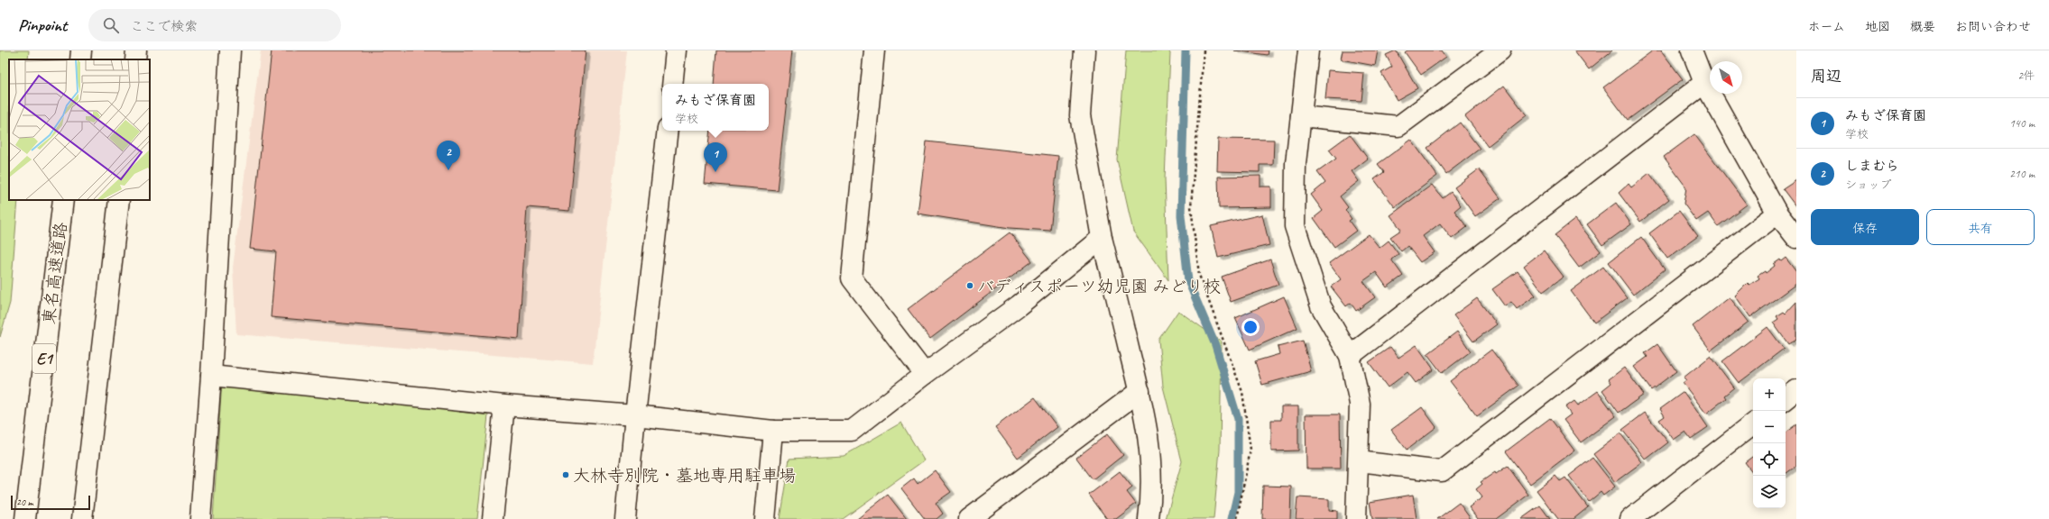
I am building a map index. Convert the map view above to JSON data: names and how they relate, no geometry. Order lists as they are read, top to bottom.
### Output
{
  "streets": {
    "main road": ["東名高速道路", "E1"]
  },
  "places": ["バディスポーツ幼児園 みどり校", "大林寺別院・墓地専用駐車場"],
  "scale_bar": "20 m",
  "north": "bottom right",
  "page": {
    "header": "Pinpoint",
    "search": "ここで検索",
    "nav": [
      "ホーム",
      "地図",
      "概要",
      "お問い合わせ"
    ],
    "heading": ["周辺", "2件"],
    "popup": ["みもざ保育園", "学校"],
    "list": [
      {
        "mark": "1",
        "name": "みもざ保育園",
        "note": "学校",
        "value": "140 m"
      },
      {
        "mark": "2",
        "name": "しまむら",
        "note": "ショップ",
        "value": "210 m"
      }
    ],
    "pins": ["2", "1"],
    "buttons": ["保存", "共有"],
    "map_buttons": ["+", "−"],
    "scale": "20 m"
  }
}
